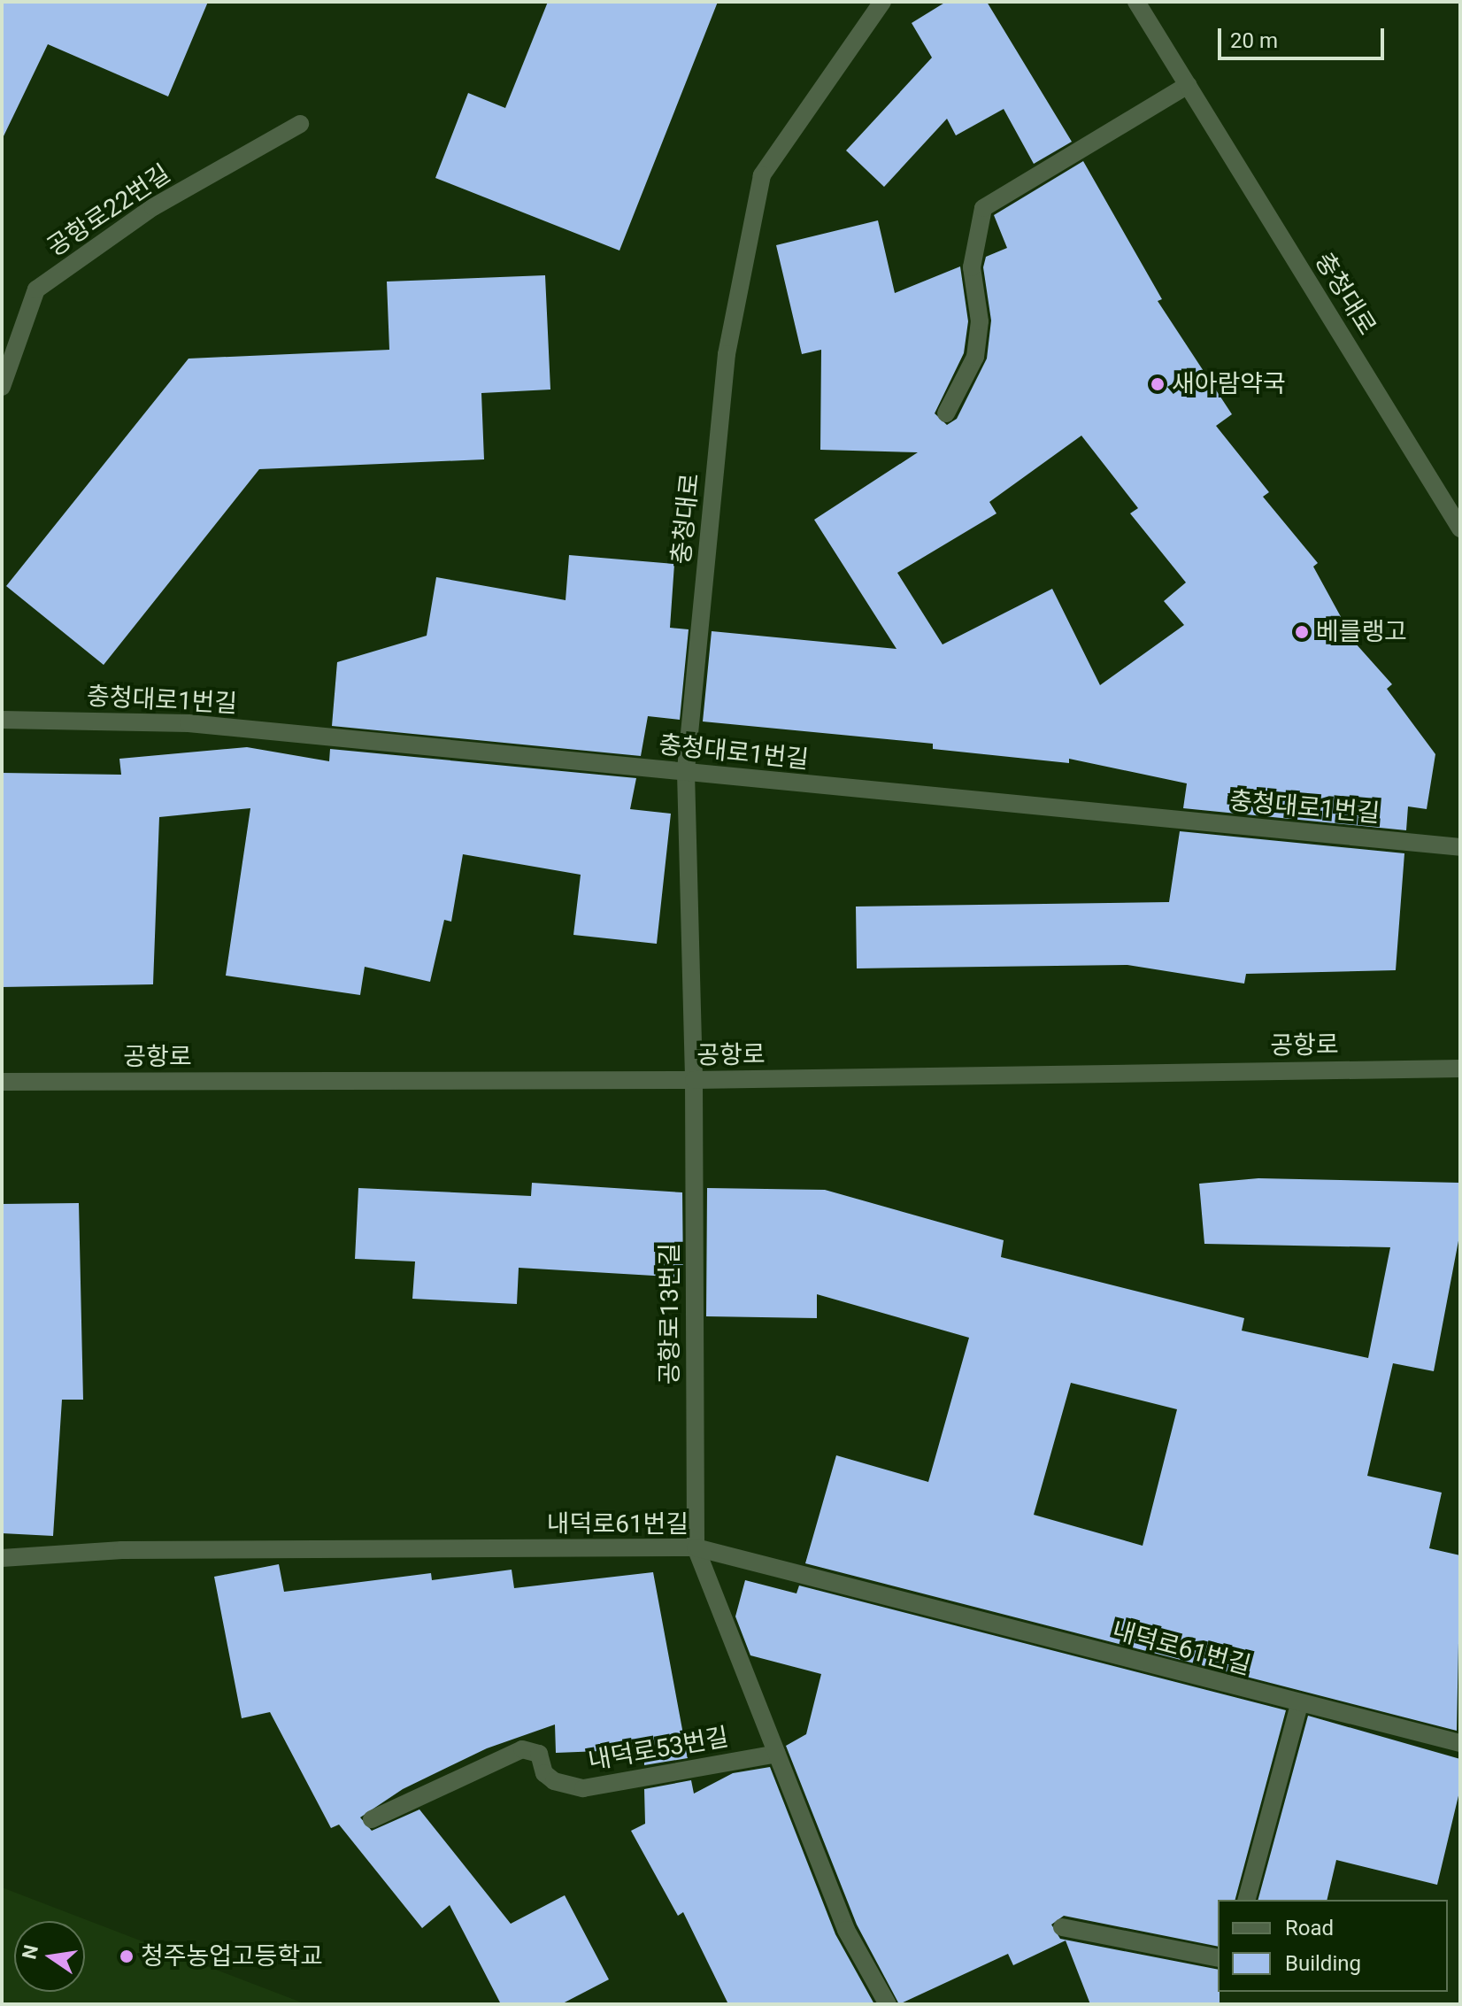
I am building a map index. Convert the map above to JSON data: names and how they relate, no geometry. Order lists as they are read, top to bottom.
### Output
{
  "streets": {
    "street": [
      "공항로22번길",
      "충청대로",
      "충청대로1번길",
      "공항로",
      "공항로13번길",
      "내덕로61번길",
      "내덕로53번길"
    ]
  },
  "crossings": [
    ["충청대로", "충청대로1번길"],
    ["충청대로", "공항로"],
    ["충청대로", "공항로13번길"],
    ["공항로", "공항로13번길"],
    ["공항로13번길", "내덕로61번길"],
    ["공항로13번길", "내덕로53번길"],
    ["내덕로61번길", "내덕로53번길"]
  ],
  "places": ["새아람약국", "베를랭고", "청주농업고등학교"],
  "legend": ["Road", "Building"],
  "scale_bar": "20 m",
  "north": "left"
}
